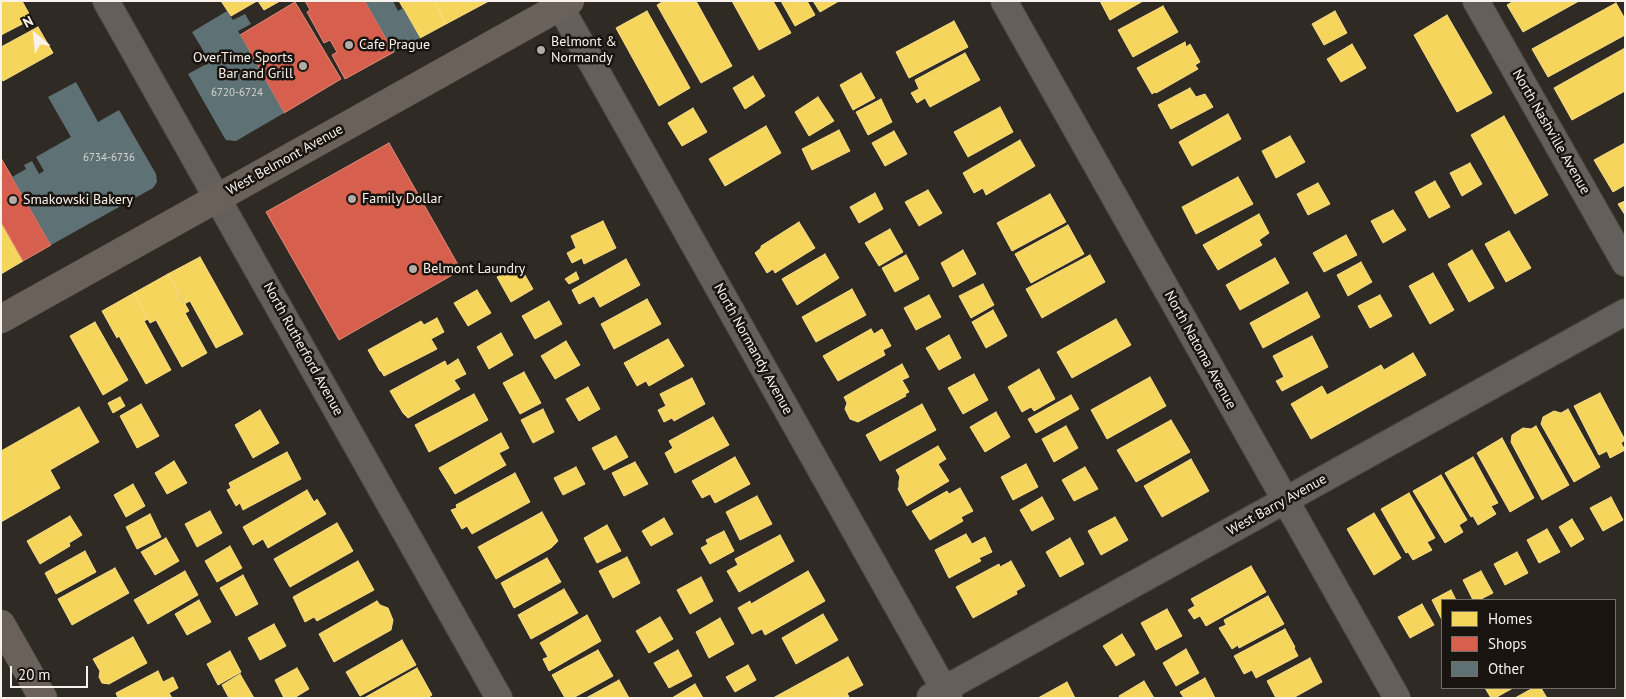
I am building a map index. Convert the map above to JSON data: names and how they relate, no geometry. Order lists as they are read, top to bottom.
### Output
{
  "streets": {
    "main road": ["West Belmont Avenue"],
    "street": [
      "North Nashville Avenue",
      "North Rutherford Avenue",
      "North Normandy Avenue",
      "North Natoma Avenue",
      "West Barry Avenue"
    ]
  },
  "crossings": [
    ["West Belmont Avenue", "North Rutherford Avenue"],
    ["West Belmont Avenue", "North Normandy Avenue"],
    ["North Normandy Avenue", "West Barry Avenue"],
    ["North Natoma Avenue", "West Barry Avenue"]
  ],
  "places": [
    "Cafe Prague",
    "Belmont & Normandy",
    "OverTime Sports Bar and Grill",
    "Family Dollar",
    "Smakowski Bakery",
    "Belmont Laundry"
  ],
  "house_numbers": ["6720-6724", "6734-6736"],
  "legend": ["Homes", "Shops", "Other"],
  "scale_bar": "20 m",
  "north": "top left"
}
